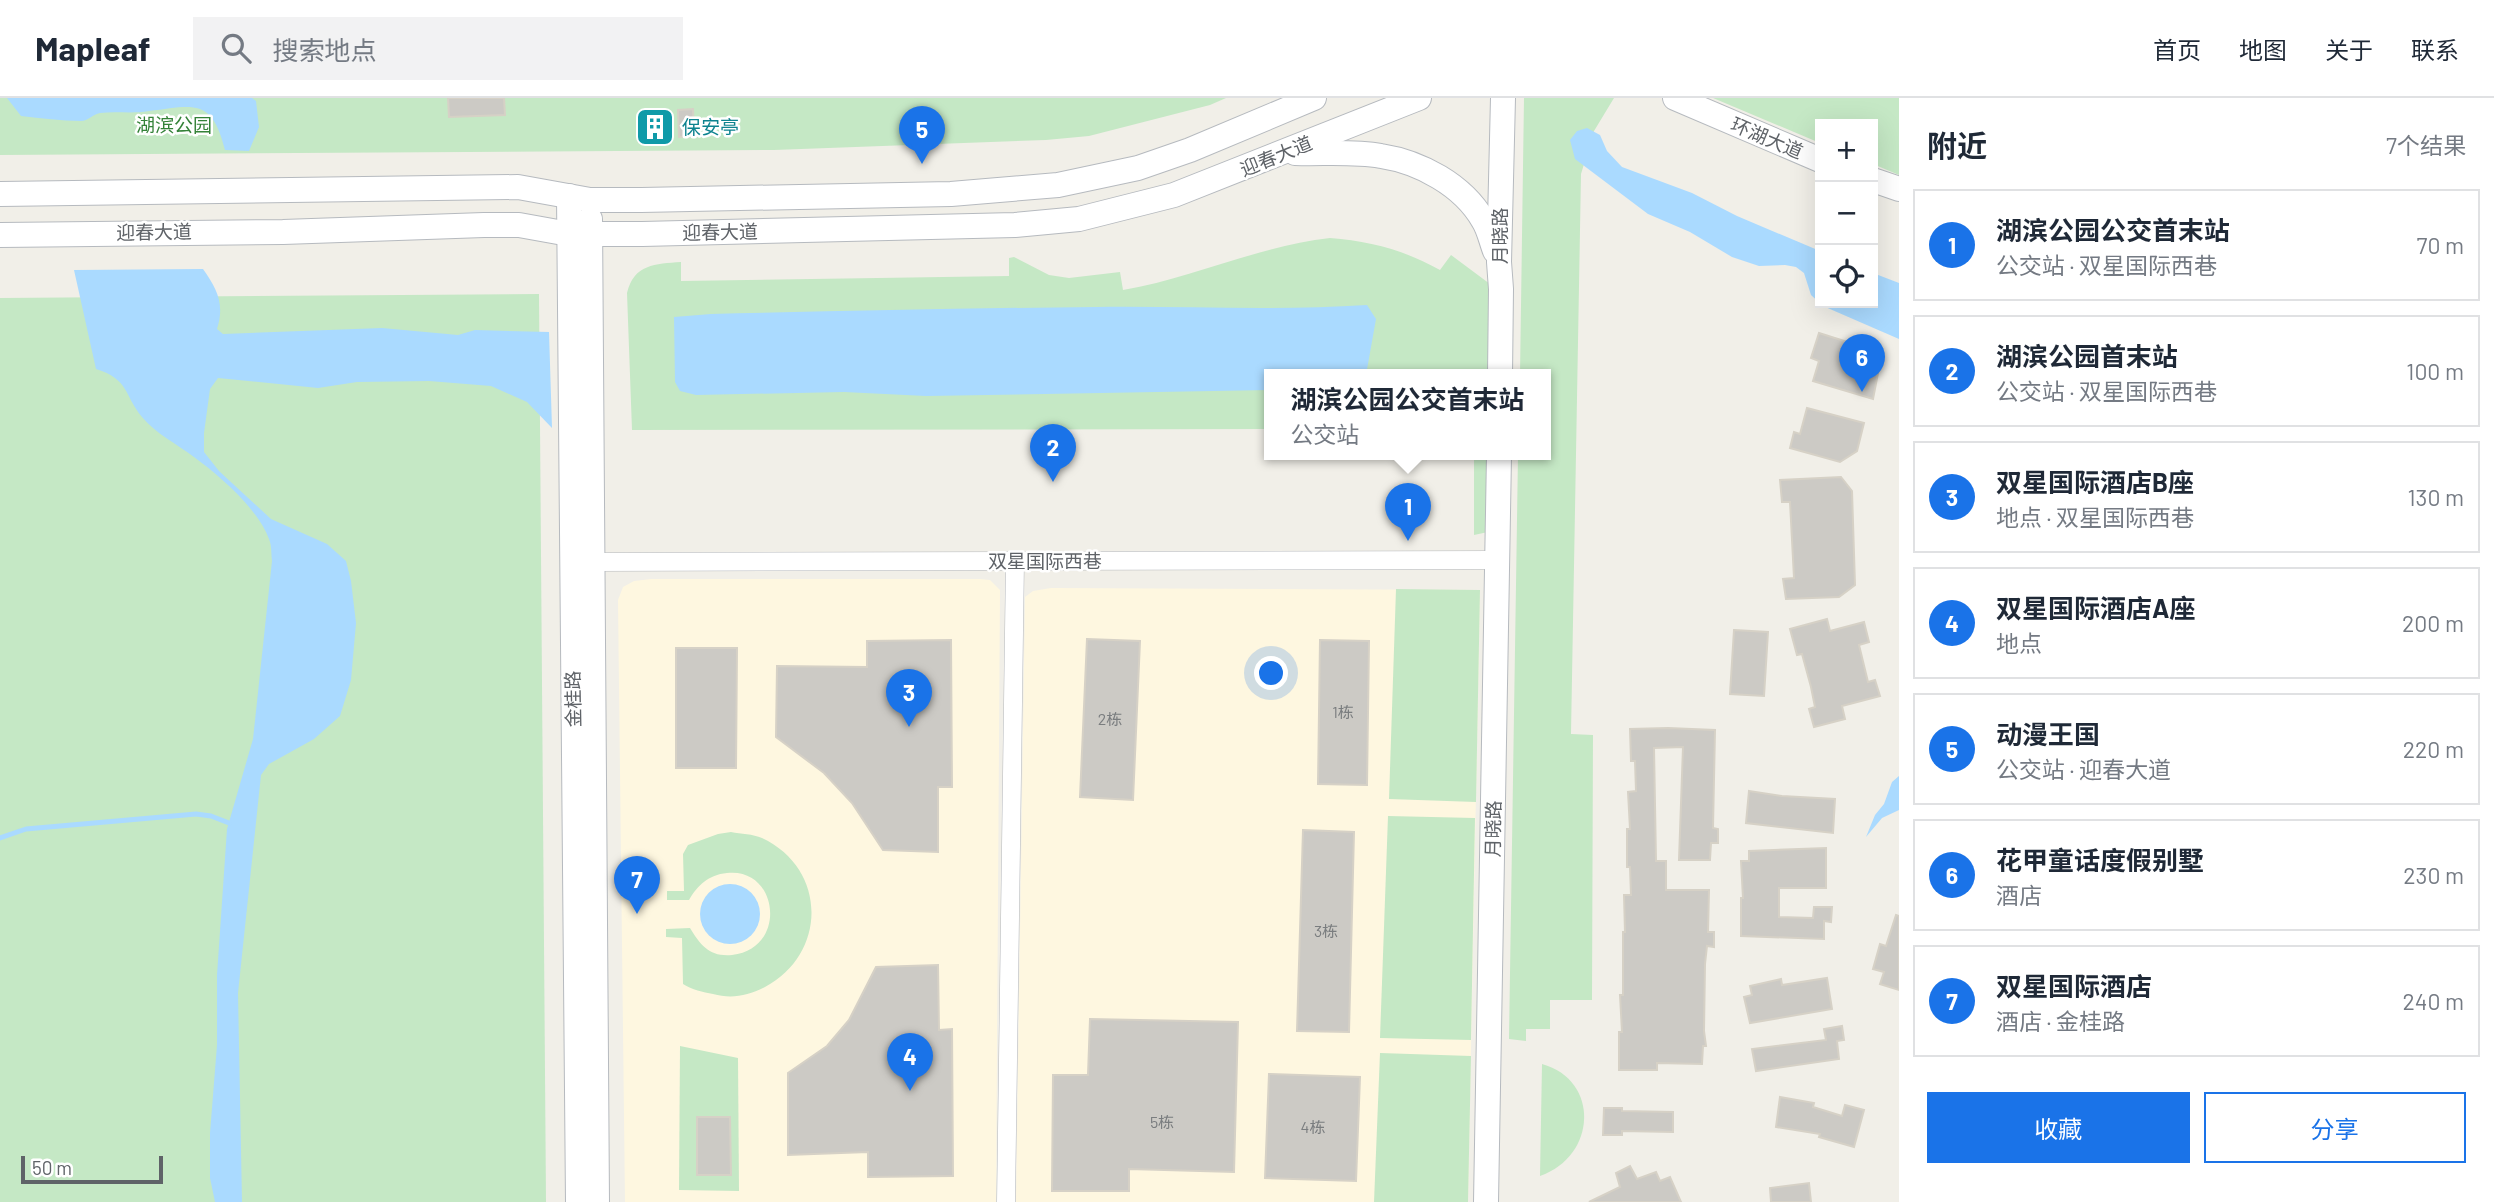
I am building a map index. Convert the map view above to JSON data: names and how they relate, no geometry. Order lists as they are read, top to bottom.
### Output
{
  "streets": {
    "main road": [
      "环湖大道",
      "迎春大道",
      "月晓路",
      "金桂路"
    ],
    "street": ["双星国际西巷"]
  },
  "crossings": [
    ["迎春大道", "金桂路"],
    ["月晓路", "双星国际西巷"],
    ["双星国际西巷", "金桂路"]
  ],
  "parks": ["湖滨公园"],
  "places": {
    "building": ["保安亭"]
  },
  "house_numbers": [
    "1栋",
    "2栋",
    "3栋",
    "5栋",
    "4栋"
  ],
  "scale_bar": "50 m",
  "page": {
    "header": "Mapleaf",
    "search": "搜索地点",
    "nav": [
      "首页",
      "地图",
      "关于",
      "联系"
    ],
    "heading": ["附近", "7个结果"],
    "pins": [
      "5",
      "6",
      "2",
      "1",
      "3",
      "7",
      "4"
    ],
    "map_buttons": ["+", "−"],
    "list": [
      {
        "mark": "1",
        "name": "湖滨公园公交首末站",
        "note": "公交站 · 双星国际西巷",
        "value": "70 m"
      },
      {
        "mark": "2",
        "name": "湖滨公园首末站",
        "note": "公交站 · 双星国际西巷",
        "value": "100 m"
      },
      {
        "mark": "3",
        "name": "双星国际酒店B座",
        "note": "地点 · 双星国际西巷",
        "value": "130 m"
      },
      {
        "mark": "4",
        "name": "双星国际酒店A座",
        "note": "地点",
        "value": "200 m"
      },
      {
        "mark": "5",
        "name": "动漫王国",
        "note": "公交站 · 迎春大道",
        "value": "220 m"
      },
      {
        "mark": "6",
        "name": "花甲童话度假别墅",
        "note": "酒店",
        "value": "230 m"
      },
      {
        "mark": "7",
        "name": "双星国际酒店",
        "note": "酒店 · 金桂路",
        "value": "240 m"
      }
    ],
    "popup": ["湖滨公园公交首末站", "公交站"],
    "buttons": ["收藏", "分享"],
    "scale": "50 m"
  }
}
